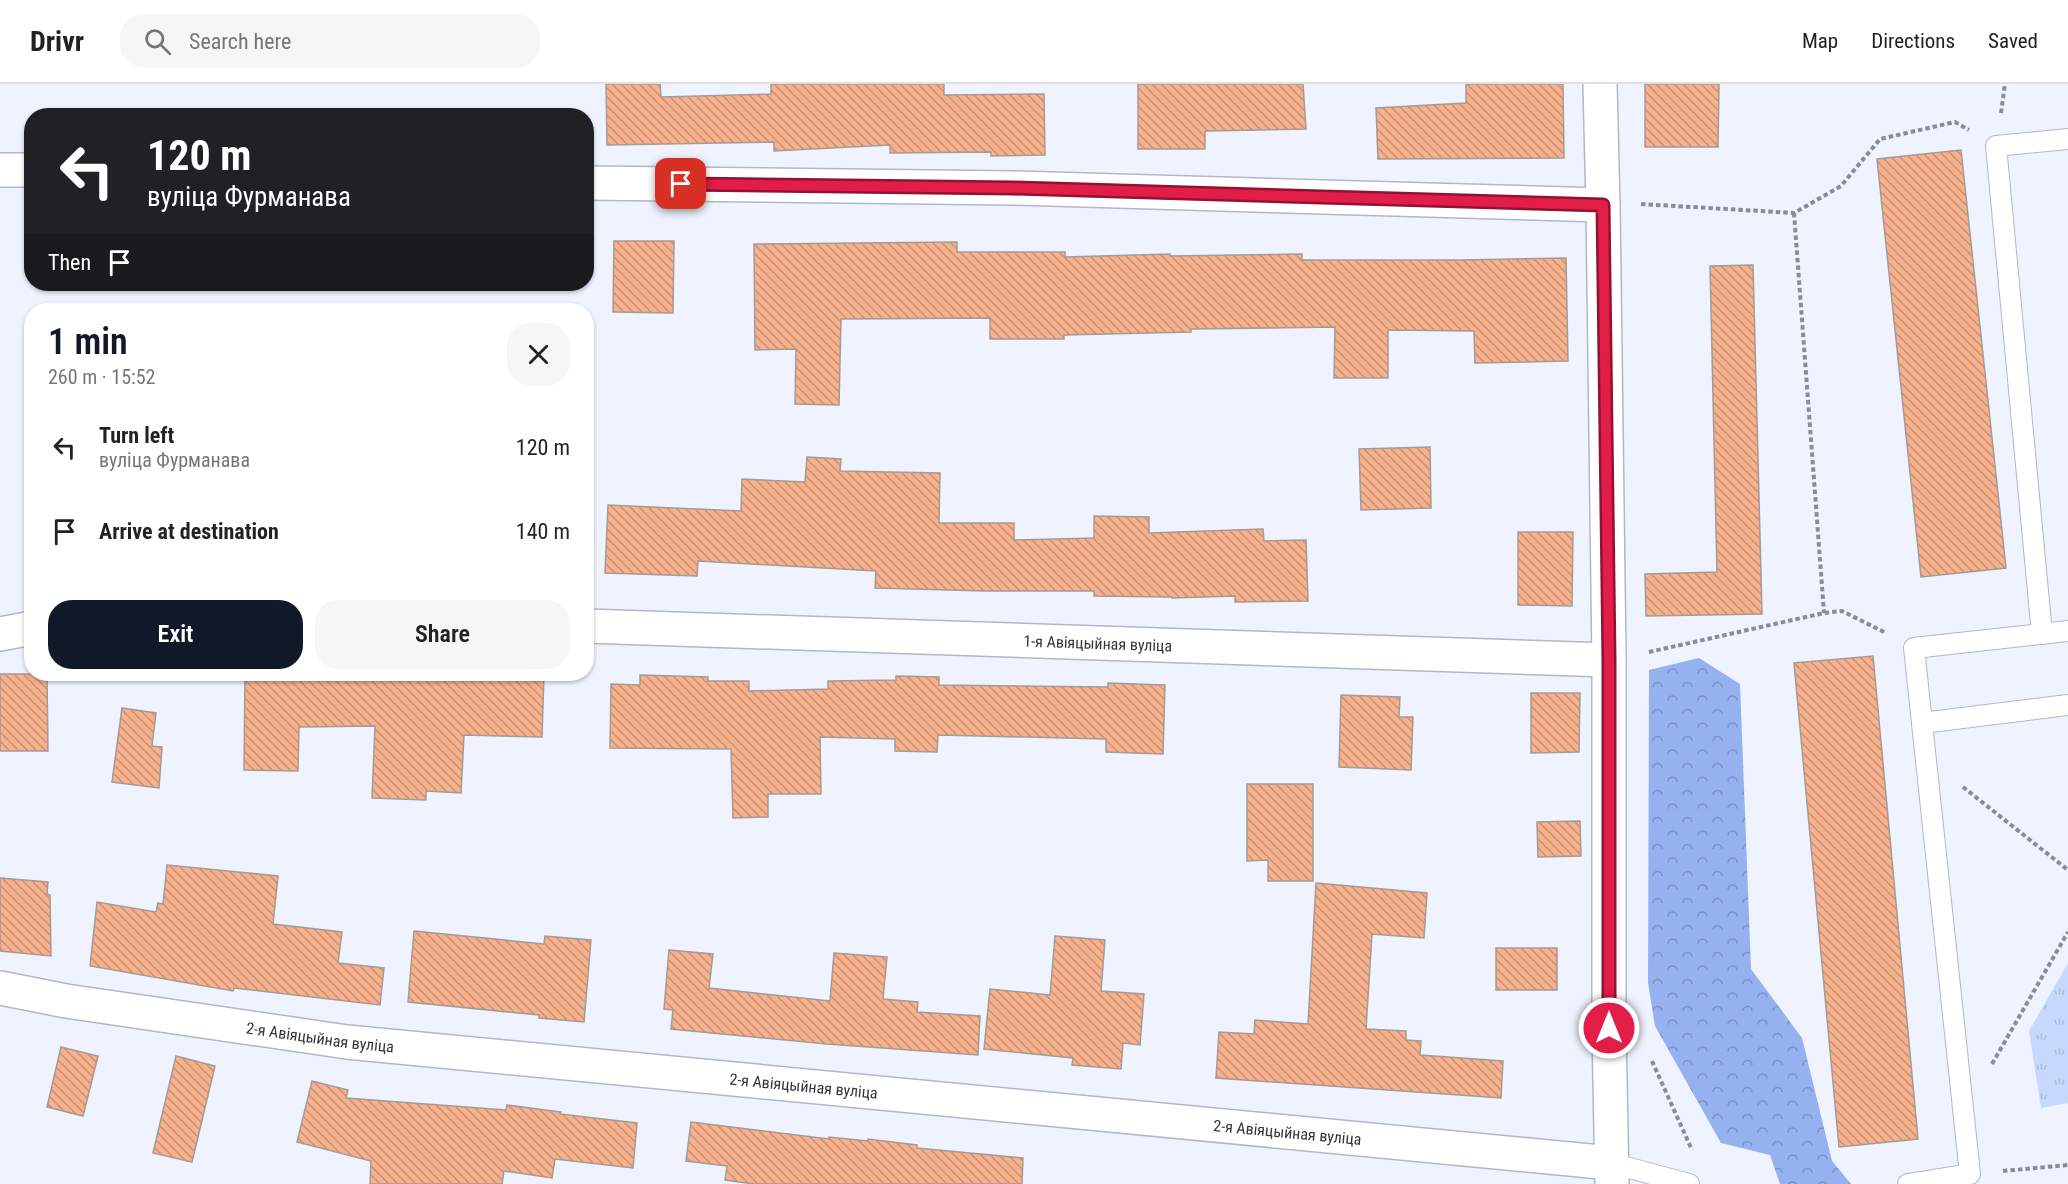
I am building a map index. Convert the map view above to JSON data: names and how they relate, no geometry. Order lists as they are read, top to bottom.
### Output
{
  "streets": {
    "street": ["1-я Авіяцыйная вуліца", "2-я Авіяцыйная вуліца"]
  },
  "page": {
    "header": "Drivr",
    "search": "Search here",
    "nav": ["Map", "Directions", "Saved"],
    "turn": ["120 m", "вуліца Фурманава"],
    "then": "Then",
    "heading": ["1 min", "260 m · 15:52"],
    "list": [
      {
        "name": "Turn left",
        "note": "вуліца Фурманава",
        "value": "120 m"
      },
      {
        "name": "Arrive at destination",
        "value": "140 m"
      }
    ],
    "buttons": ["Exit", "Share"]
  }
}
